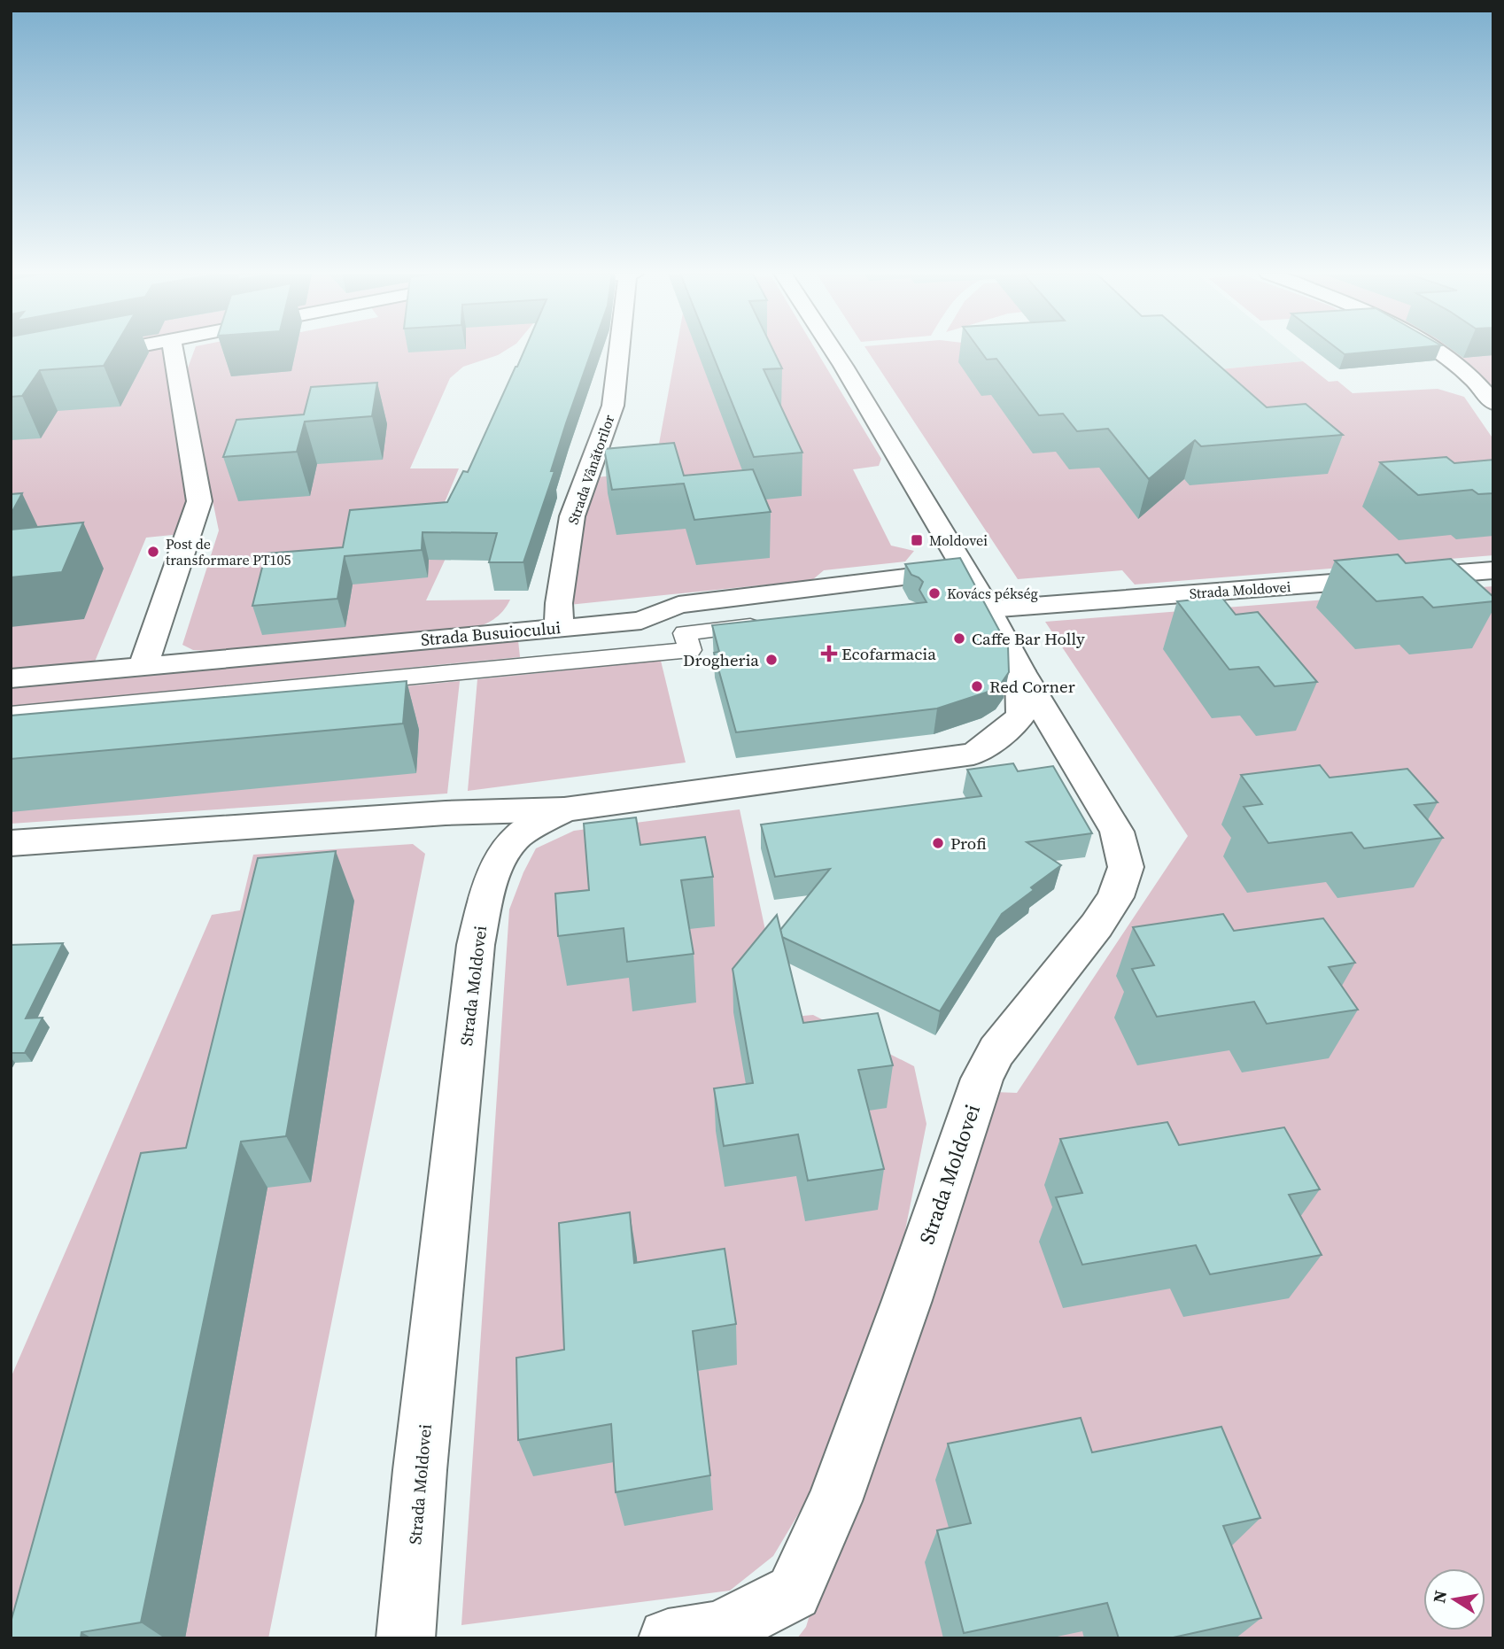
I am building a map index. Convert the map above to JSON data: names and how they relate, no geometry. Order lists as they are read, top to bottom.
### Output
{
  "streets": {
    "street": ["Strada Vânătorilor", "Strada Moldovei", "Strada Busuiocului"]
  },
  "crossings": [
    ["Strada Vânătorilor", "Strada Busuiocului"],
    ["Strada Moldovei", "Strada Busuiocului"]
  ],
  "places": {
    "transit": ["Moldovei"],
    "other": [
      "Post de transformare PT105",
      "Kovács pékség",
      "Caffe Bar Holly",
      "Drogheria",
      "Red Corner",
      "Profi"
    ],
    "health": ["Ecofarmacia"]
  },
  "north": "left"
}
